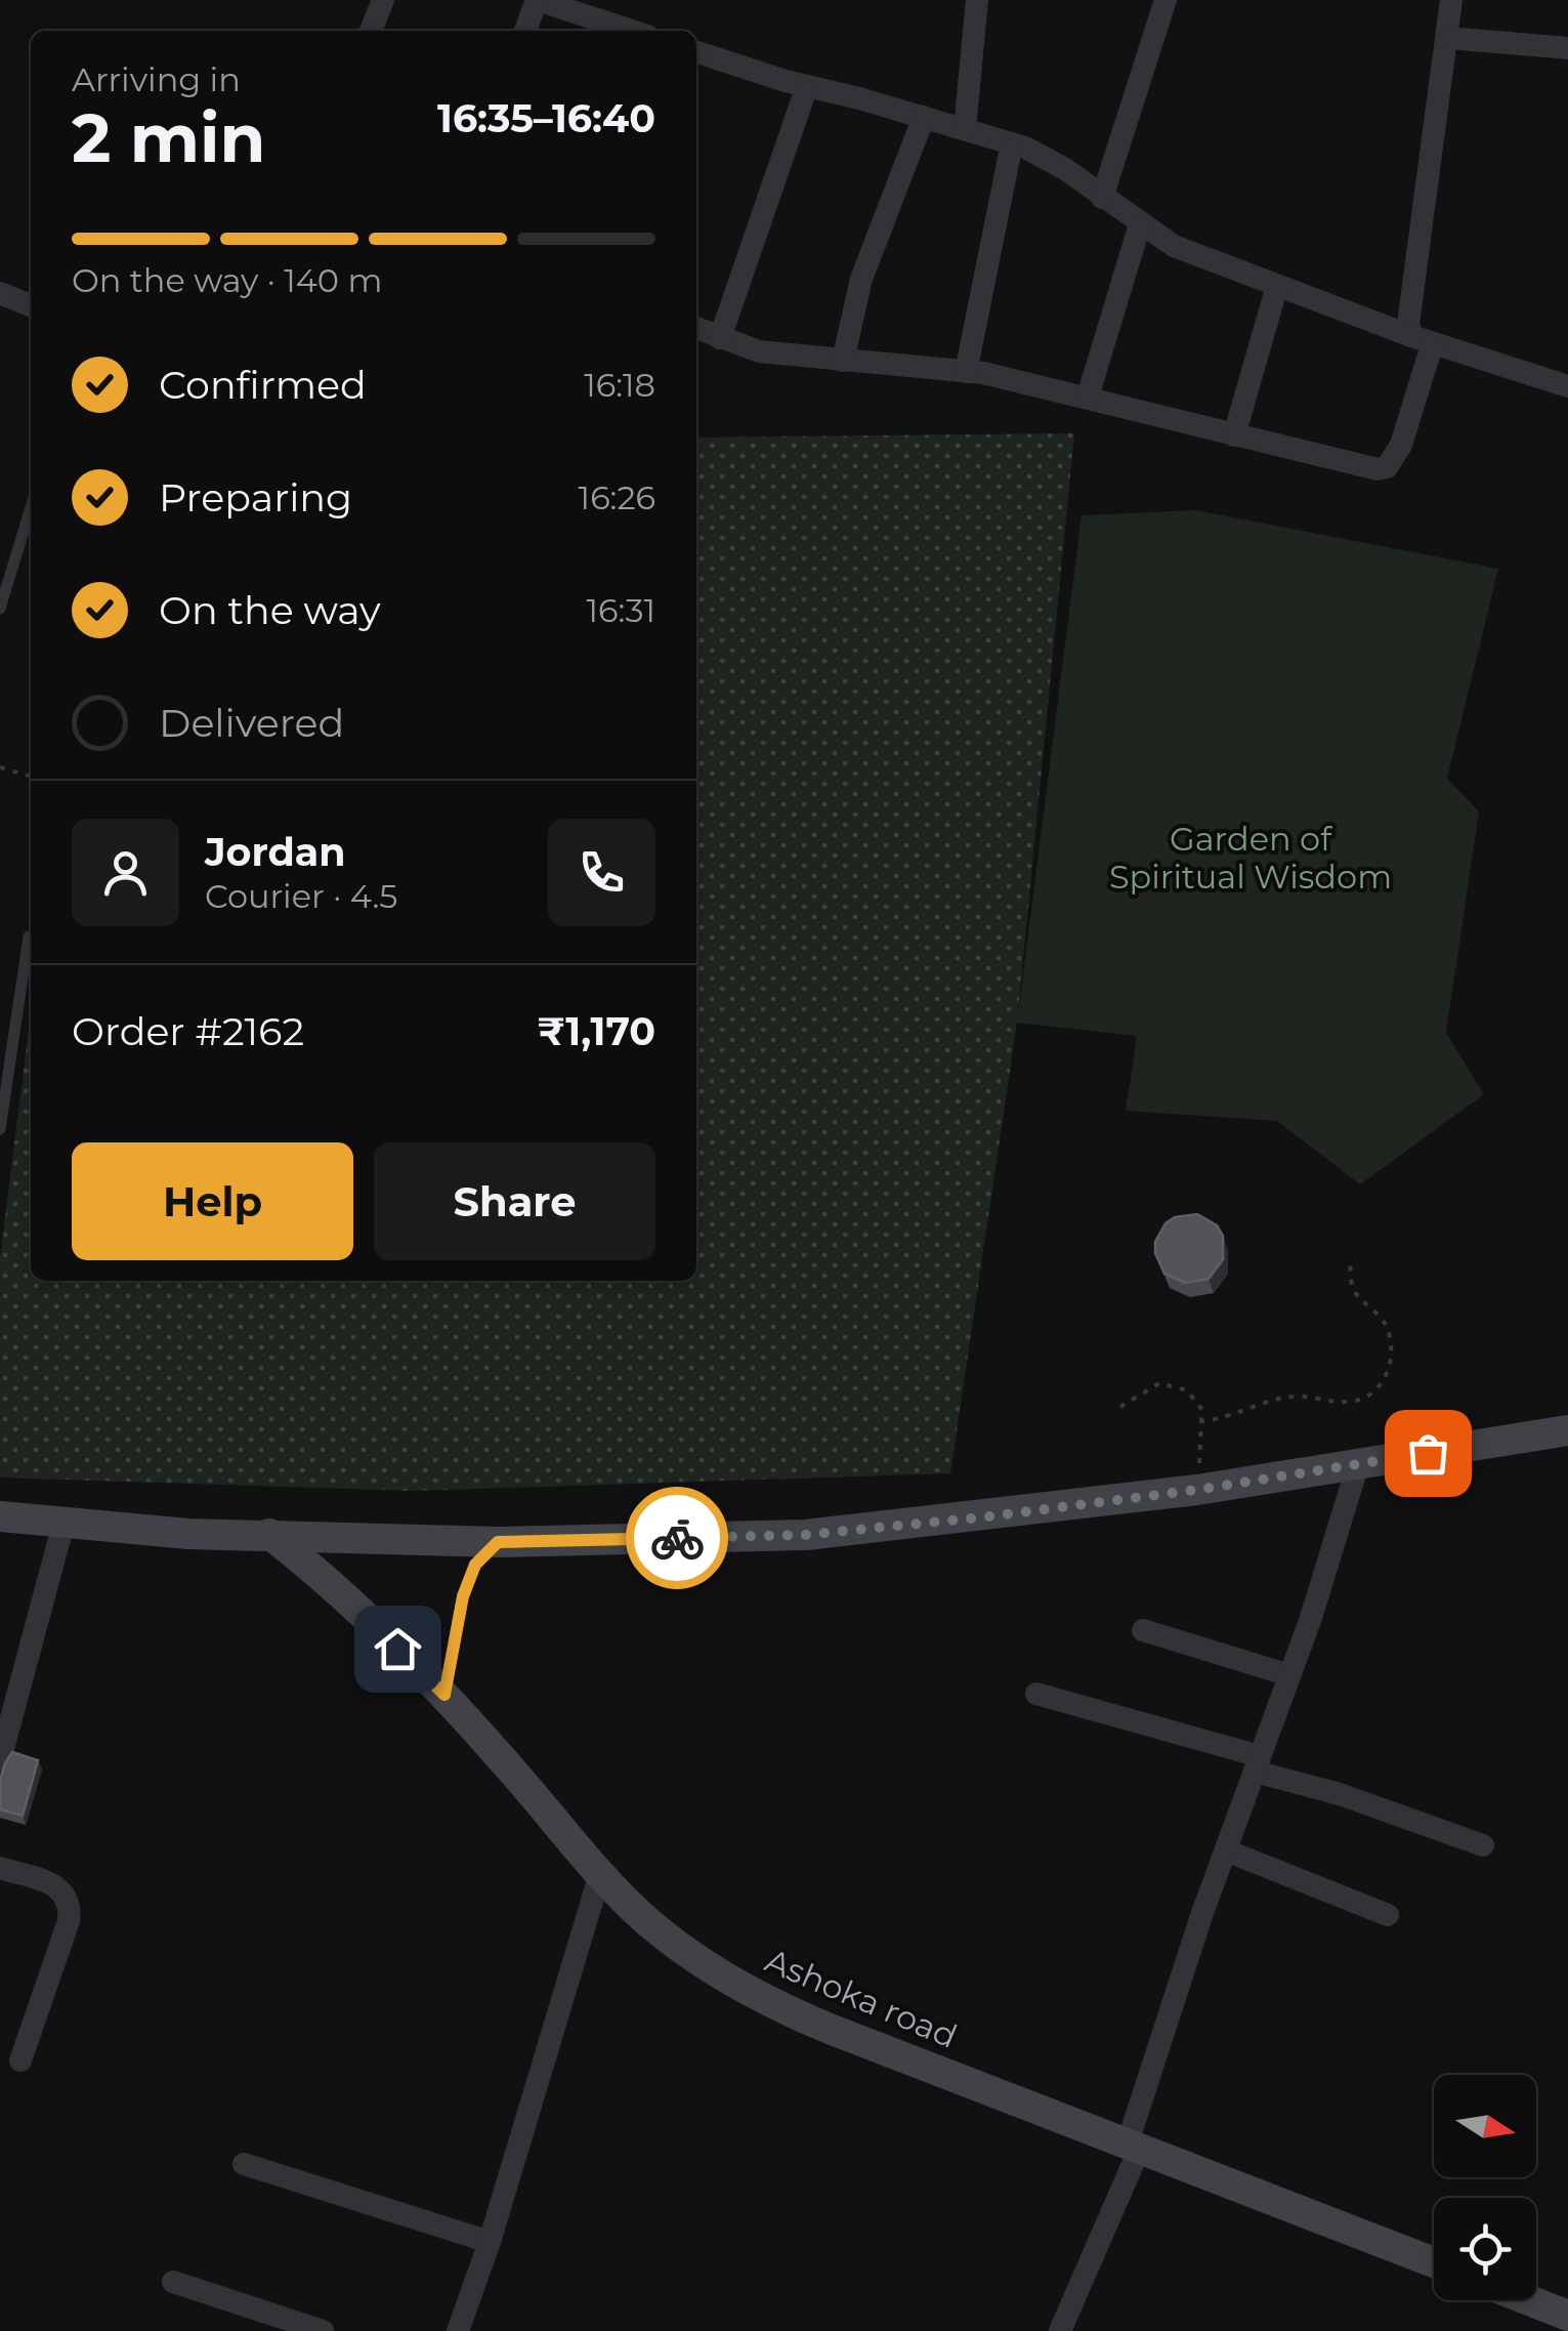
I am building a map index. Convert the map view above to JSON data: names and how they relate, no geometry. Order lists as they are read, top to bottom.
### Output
{
  "streets": {
    "street": ["Ashoka road"]
  },
  "parks": ["Garden of Spiritual Wisdom"],
  "north": "right",
  "page": {
    "heading": ["2 min", "Arriving in", "16:35–16:40"],
    "panel": [
      "Jordan",
      "Courier · 4.5",
      "Order #2162",
      "₹1,170"
    ],
    "bar": "On the way · 140 m",
    "list": [
      ["Confirmed", "16:18"],
      ["Preparing", "16:26"],
      ["On the way", "16:31"],
      "Delivered"
    ],
    "buttons": ["Help", "Share"]
  }
}
